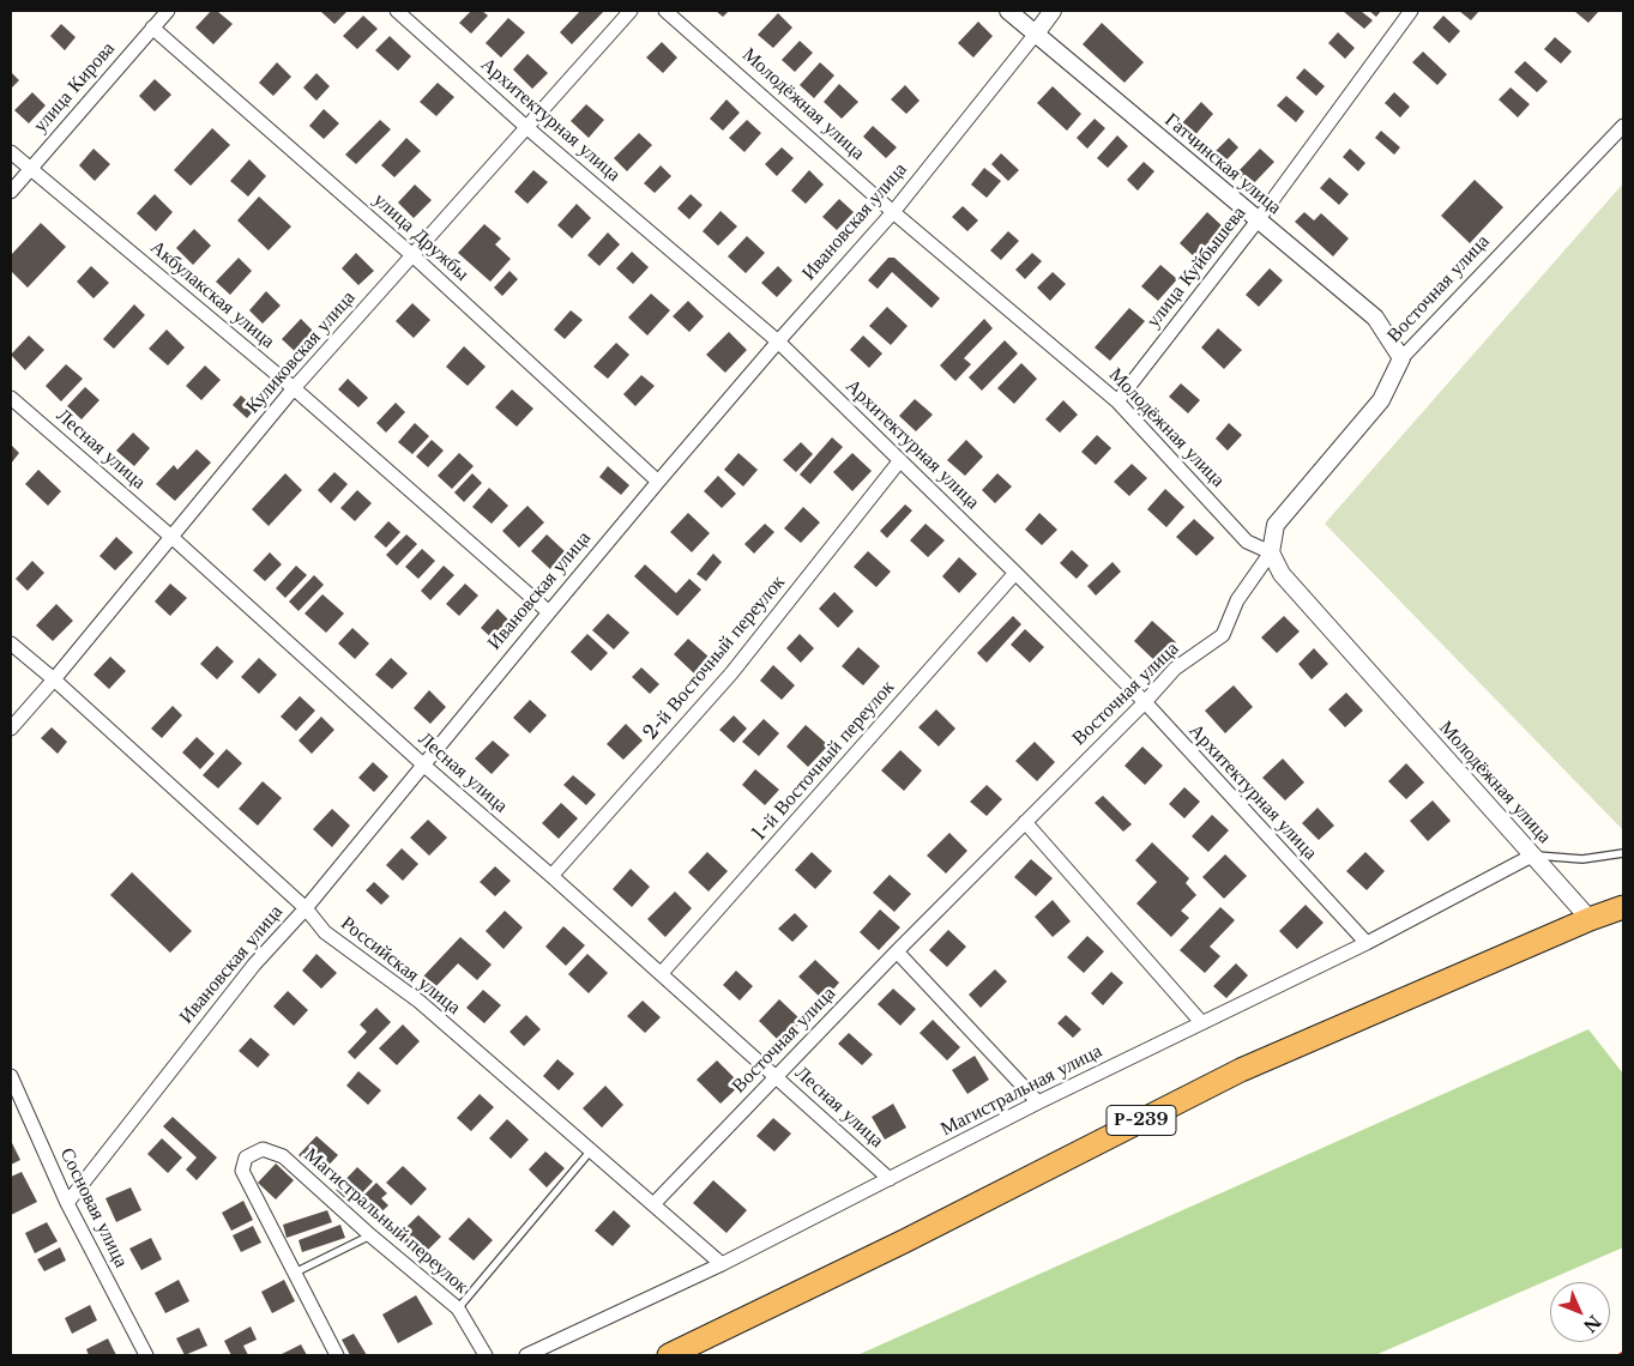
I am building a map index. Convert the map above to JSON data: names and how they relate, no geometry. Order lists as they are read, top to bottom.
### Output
{
  "streets": {
    "highway": ["Р-239"],
    "street": [
      "улица Кирова",
      "Молодёжная улица",
      "Архитектурная улица",
      "Гатчинская улица",
      "Ивановская улица",
      "улица Дружбы",
      "улица Куйбышева",
      "Восточная улица",
      "Акбулакская улица",
      "Куликовская улица",
      "Лесная улица",
      "2-й Восточный переулок",
      "1-й Восточный переулок",
      "Российская улица",
      "Магистральная улица",
      "Сосновая улица",
      "Магистральный переулок"
    ]
  },
  "crossings": [
    ["улица Кирова", "улица Дружбы"],
    ["улица Кирова", "Акбулакская улица"],
    ["Молодёжная улица", "Ивановская улица"],
    ["Молодёжная улица", "улица Куйбышева"],
    ["Молодёжная улица", "Восточная улица"],
    ["Молодёжная улица", "Магистральная улица"],
    ["Молодёжная улица", "Р-239"],
    ["Архитектурная улица", "Ивановская улица"],
    ["Архитектурная улица", "Восточная улица"],
    ["Архитектурная улица", "Куликовская улица"],
    ["Архитектурная улица", "2-й Восточный переулок"],
    ["Архитектурная улица", "1-й Восточный переулок"],
    ["Архитектурная улица", "Магистральная улица"],
    ["Гатчинская улица", "Ивановская улица"],
    ["Гатчинская улица", "улица Куйбышева"],
    ["Гатчинская улица", "Восточная улица"],
    ["Ивановская улица", "улица Дружбы"],
    ["Ивановская улица", "Акбулакская улица"],
    ["Ивановская улица", "Лесная улица"],
    ["Ивановская улица", "Российская улица"],
    ["Ивановская улица", "Сосновая улица"],
    ["улица Дружбы", "Куликовская улица"],
    ["Восточная улица", "Лесная улица"],
    ["Восточная улица", "Российская улица"],
    ["Акбулакская улица", "Куликовская улица"],
    ["Куликовская улица", "Лесная улица"],
    ["Куликовская улица", "Российская улица"],
    ["Лесная улица", "2-й Восточный переулок"],
    ["Лесная улица", "1-й Восточный переулок"],
    ["Лесная улица", "Магистральная улица"],
    ["Российская улица", "Магистральная улица"]
  ],
  "north": "bottom right"
}
